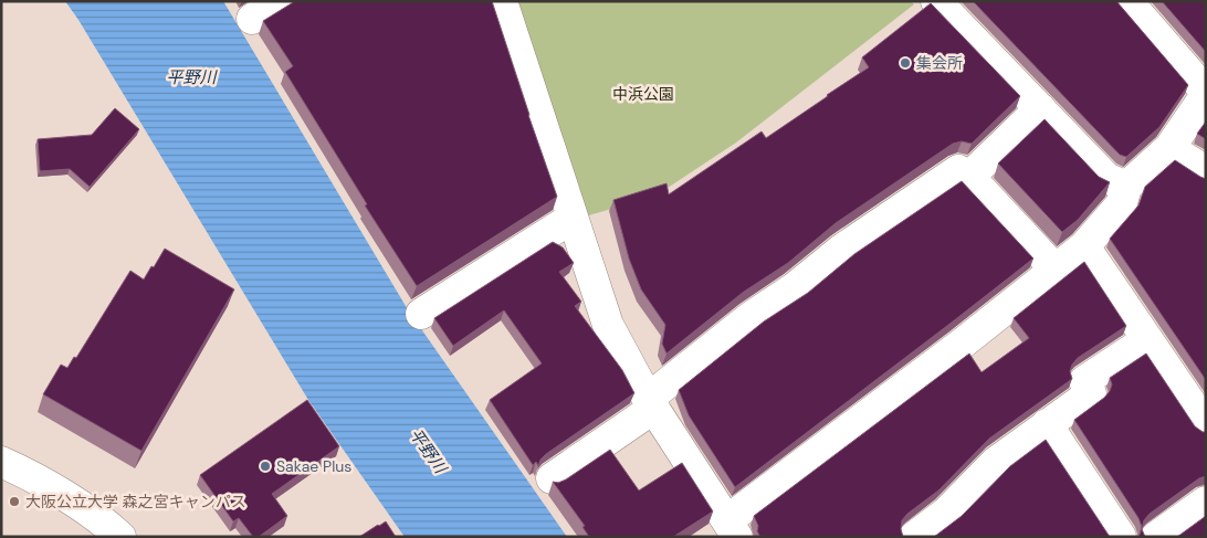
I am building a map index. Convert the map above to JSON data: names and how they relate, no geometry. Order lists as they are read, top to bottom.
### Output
{
  "water": ["平野川"],
  "parks": ["中浜公園"],
  "places": ["集会所", "Sakae Plus", "大阪公立大学 森之宮キャンパス"]
}
